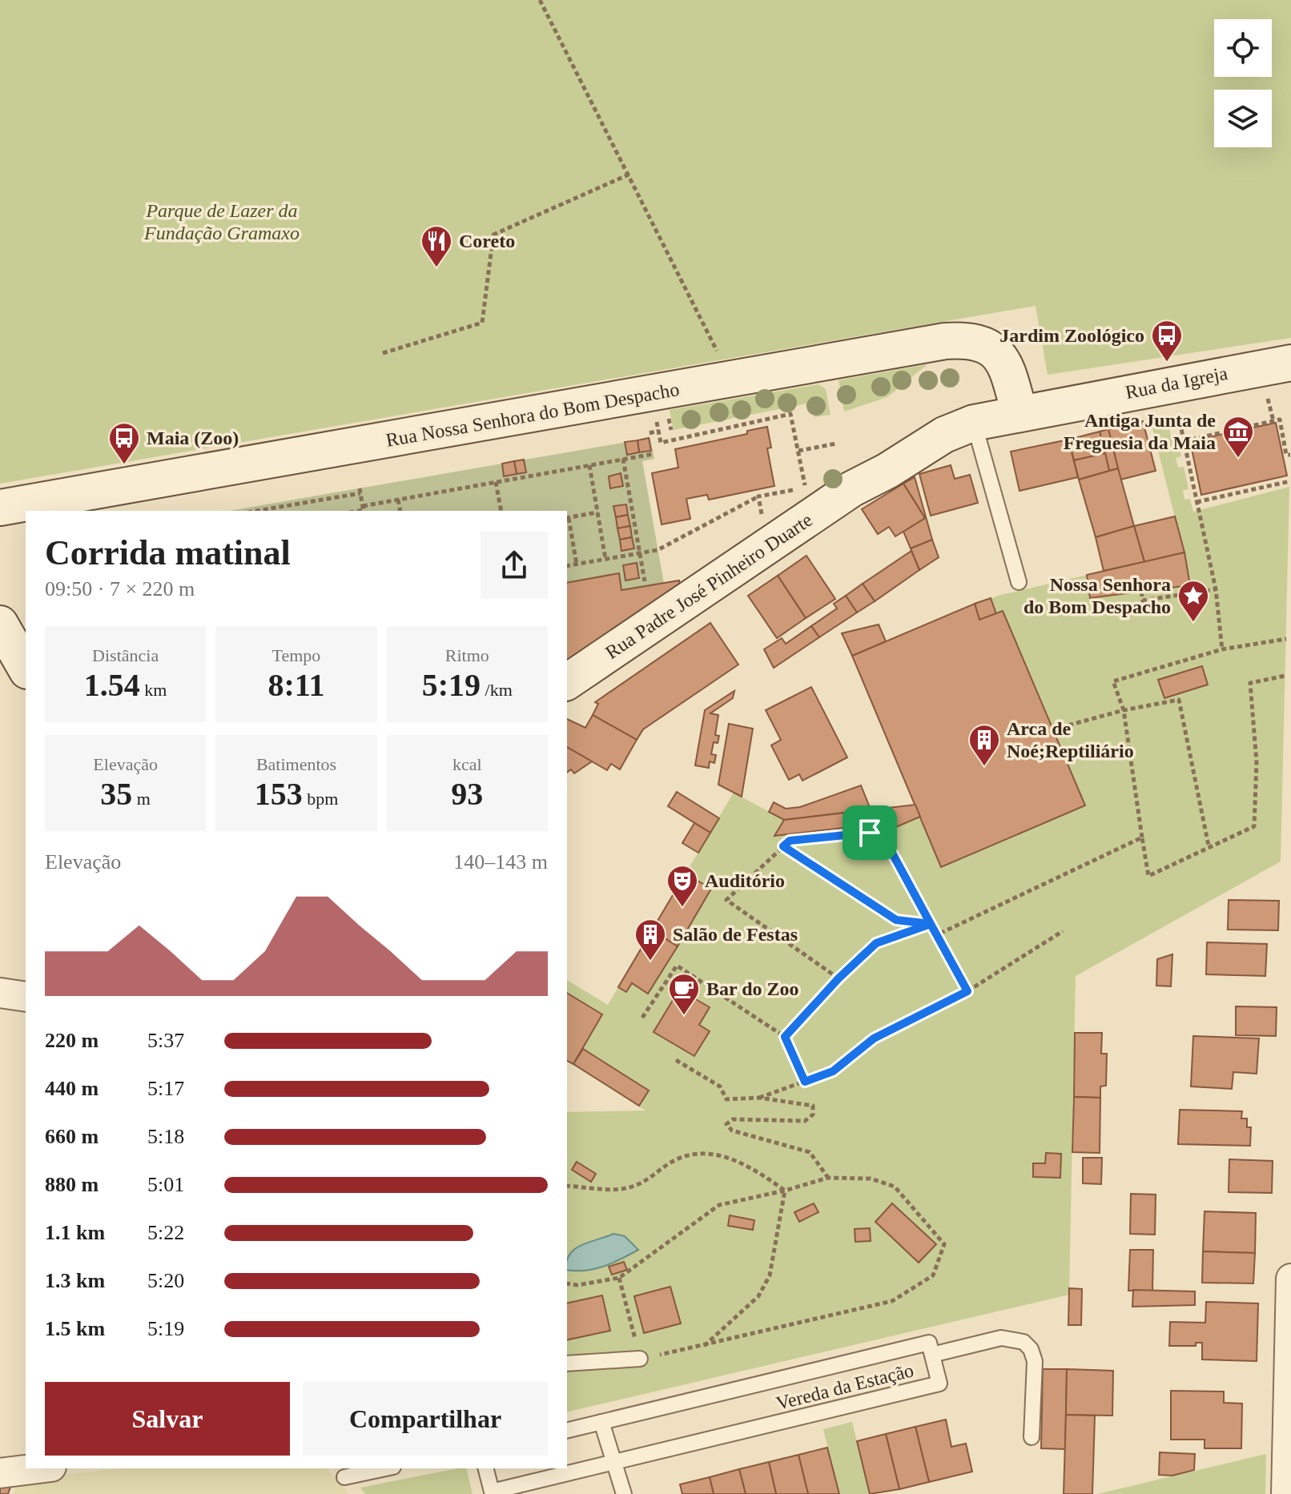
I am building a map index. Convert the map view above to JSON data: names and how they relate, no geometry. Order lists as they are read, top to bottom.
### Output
{
  "streets": {
    "main road": ["Rua da Igreja", "Rua Nossa Senhora do Bom Despacho", "Rua Padre José Pinheiro Duarte"],
    "lane": ["Vereda da Estação"]
  },
  "crossings": [
    ["Rua da Igreja", "Rua Nossa Senhora do Bom Despacho"],
    ["Rua da Igreja", "Rua Padre José Pinheiro Duarte"]
  ],
  "parks": ["Parque de Lazer da Fundação Gramaxo"],
  "places": {
    "restaurant": ["Coreto"],
    "bus stop": ["Jardim Zoológico", "Maia (Zoo)"],
    "museum": ["Antiga Junta de Freguesia da Maia"],
    "place": ["Nossa Senhora do Bom Despacho"],
    "building": ["Arca de Noé;Reptiliário", "Salão de Festas"],
    "theatre": ["Auditório"],
    "cafe": ["Bar do Zoo"]
  },
  "page": {
    "heading": ["Corrida matinal", "09:50 · 7 × 220 m"],
    "stats": [
      ["Distância", "1.54 km"],
      ["Tempo", "8:11"],
      ["Ritmo", "5:19 /km"],
      ["Elevação", "35 m"],
      ["Batimentos", "153 bpm"],
      ["kcal", "93"]
    ],
    "chart": ["Elevação", "140–143 m"],
    "list": [
      {
        "name": "220 m",
        "note": "5:37"
      },
      {
        "name": "440 m",
        "note": "5:17"
      },
      {
        "name": "660 m",
        "note": "5:18"
      },
      {
        "name": "880 m",
        "note": "5:01"
      },
      {
        "name": "1.1 km",
        "note": "5:22"
      },
      {
        "name": "1.3 km",
        "note": "5:20"
      },
      {
        "name": "1.5 km",
        "note": "5:19"
      }
    ],
    "buttons": ["Salvar", "Compartilhar"]
  }
}
